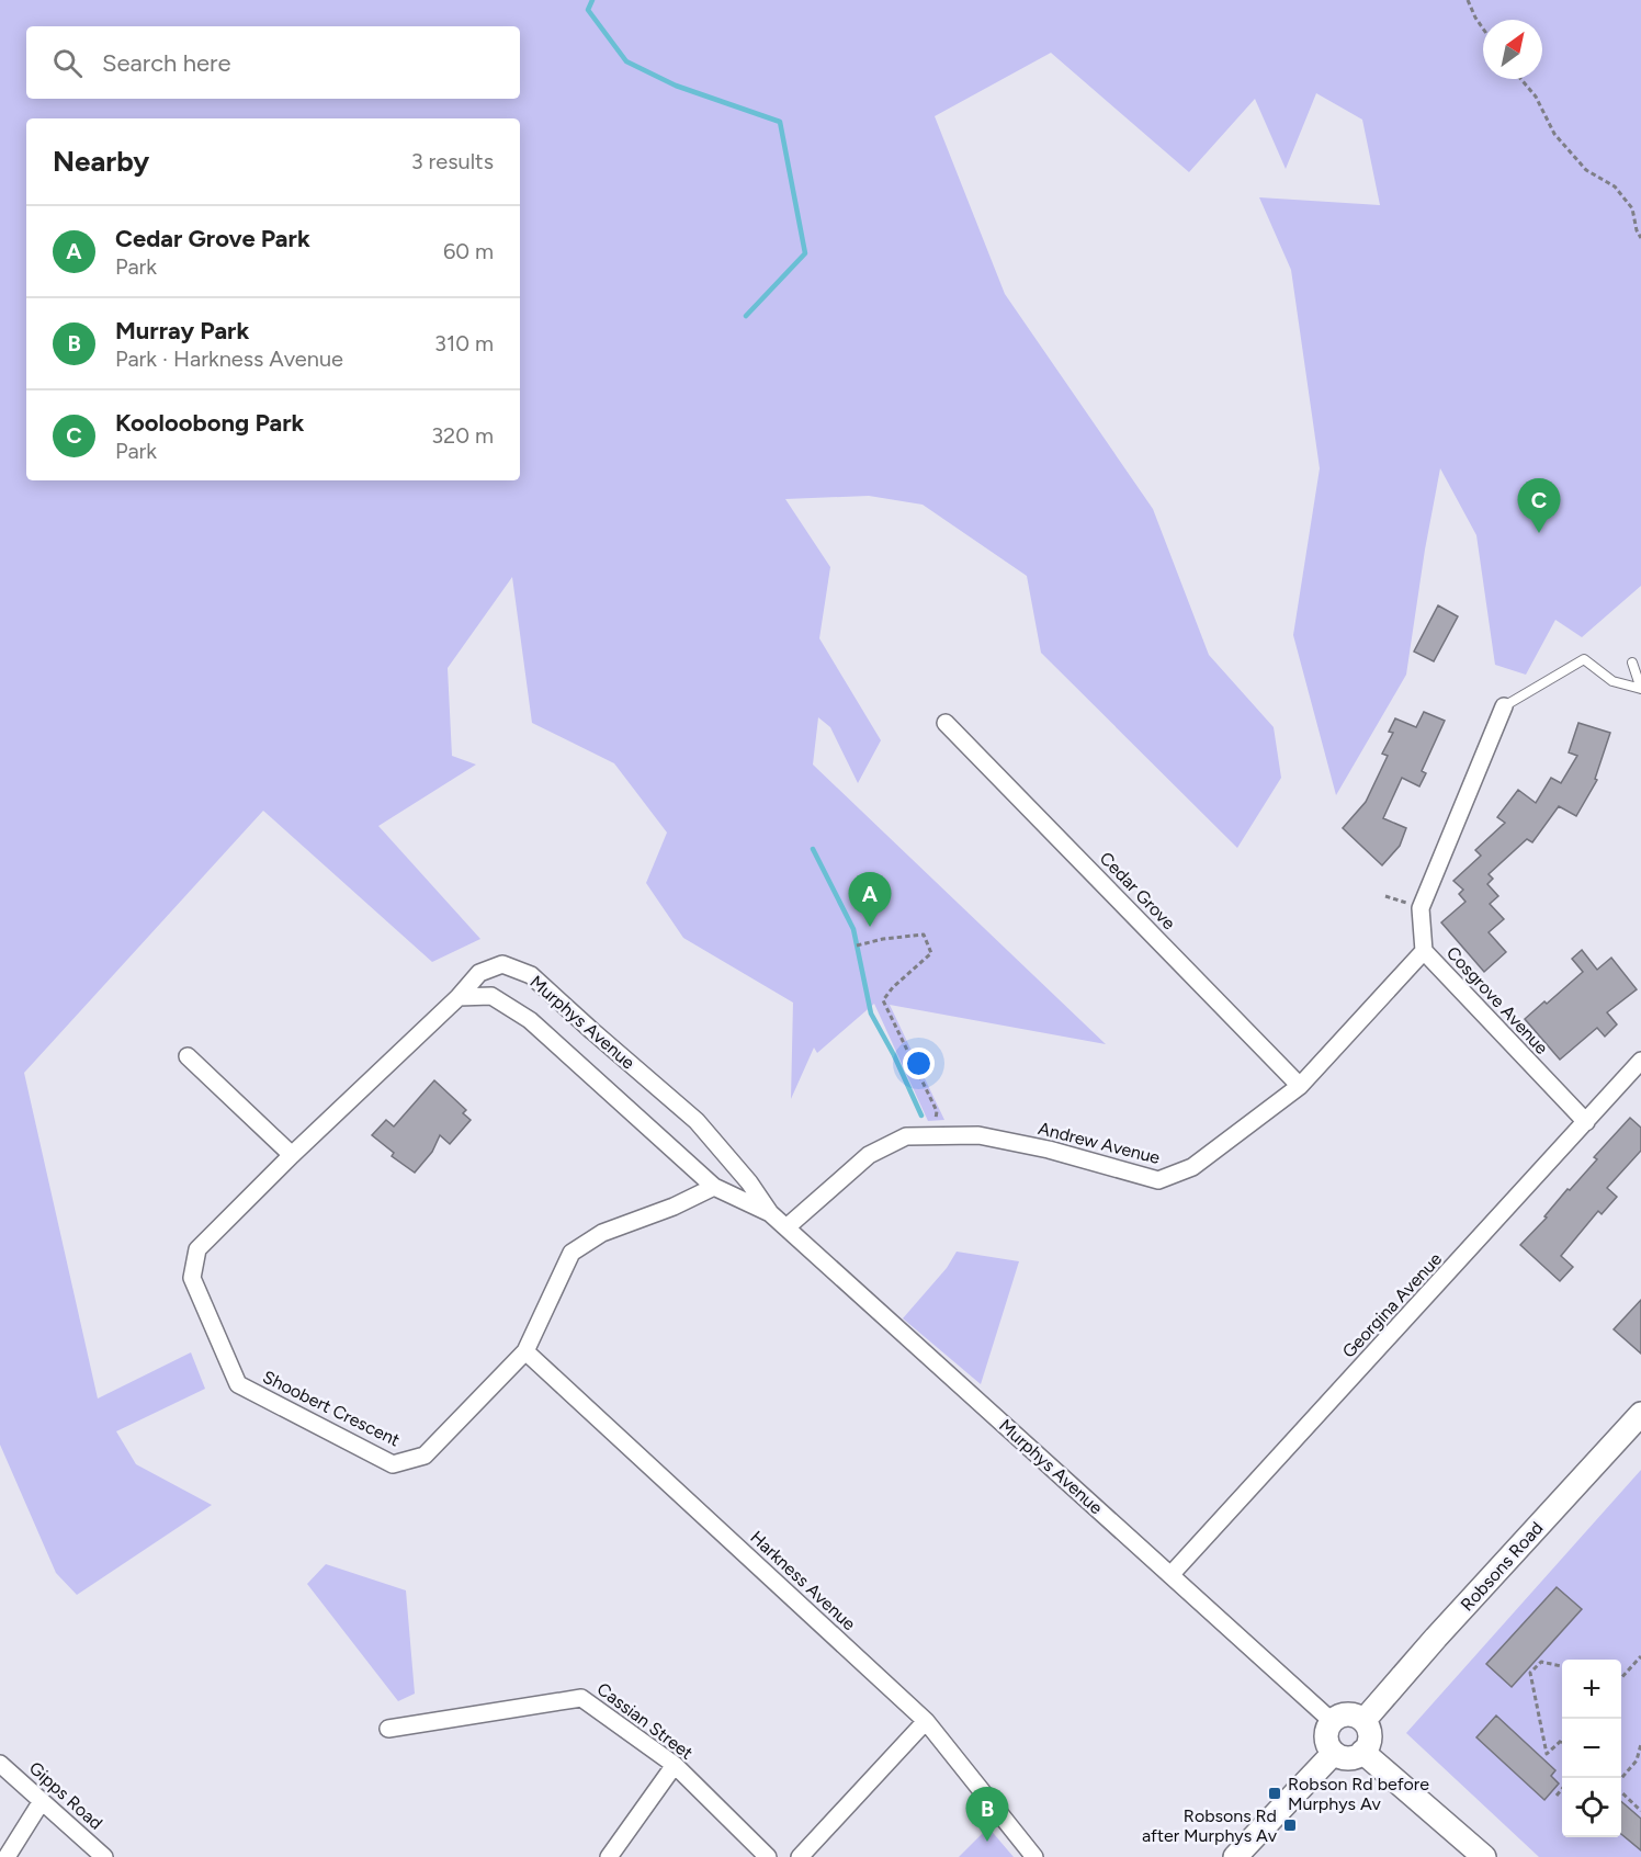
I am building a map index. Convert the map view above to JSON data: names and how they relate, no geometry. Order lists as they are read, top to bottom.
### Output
{
  "streets": {
    "main road": ["Robsons Road"],
    "street": [
      "Cedar Grove",
      "Cosgrove Avenue",
      "Murphys Avenue",
      "Andrew Avenue",
      "Georgina Avenue",
      "Shoobert Crescent",
      "Harkness Avenue",
      "Cassian Street",
      "Gipps Road"
    ]
  },
  "crossings": [
    ["Cedar Grove", "Andrew Avenue"],
    ["Cosgrove Avenue", "Andrew Avenue"],
    ["Cosgrove Avenue", "Georgina Avenue"],
    ["Murphys Avenue", "Andrew Avenue"],
    ["Murphys Avenue", "Georgina Avenue"],
    ["Murphys Avenue", "Shoobert Crescent"],
    ["Murphys Avenue", "Robsons Road"],
    ["Shoobert Crescent", "Harkness Avenue"]
  ],
  "places": {
    "transit": ["Robson Rd before Murphys Av", "Robsons Rd after Murphys Av"]
  },
  "north": "top right",
  "page": {
    "search": "Search here",
    "heading": ["Nearby", "3 results"],
    "list": [
      {
        "mark": "A",
        "name": "Cedar Grove Park",
        "note": "Park",
        "value": "60 m"
      },
      {
        "mark": "B",
        "name": "Murray Park",
        "note": "Park · Harkness Avenue",
        "value": "310 m"
      },
      {
        "mark": "C",
        "name": "Kooloobong Park",
        "note": "Park",
        "value": "320 m"
      }
    ],
    "pins": ["C", "A", "B"],
    "map_buttons": ["+", "−"]
  }
}
